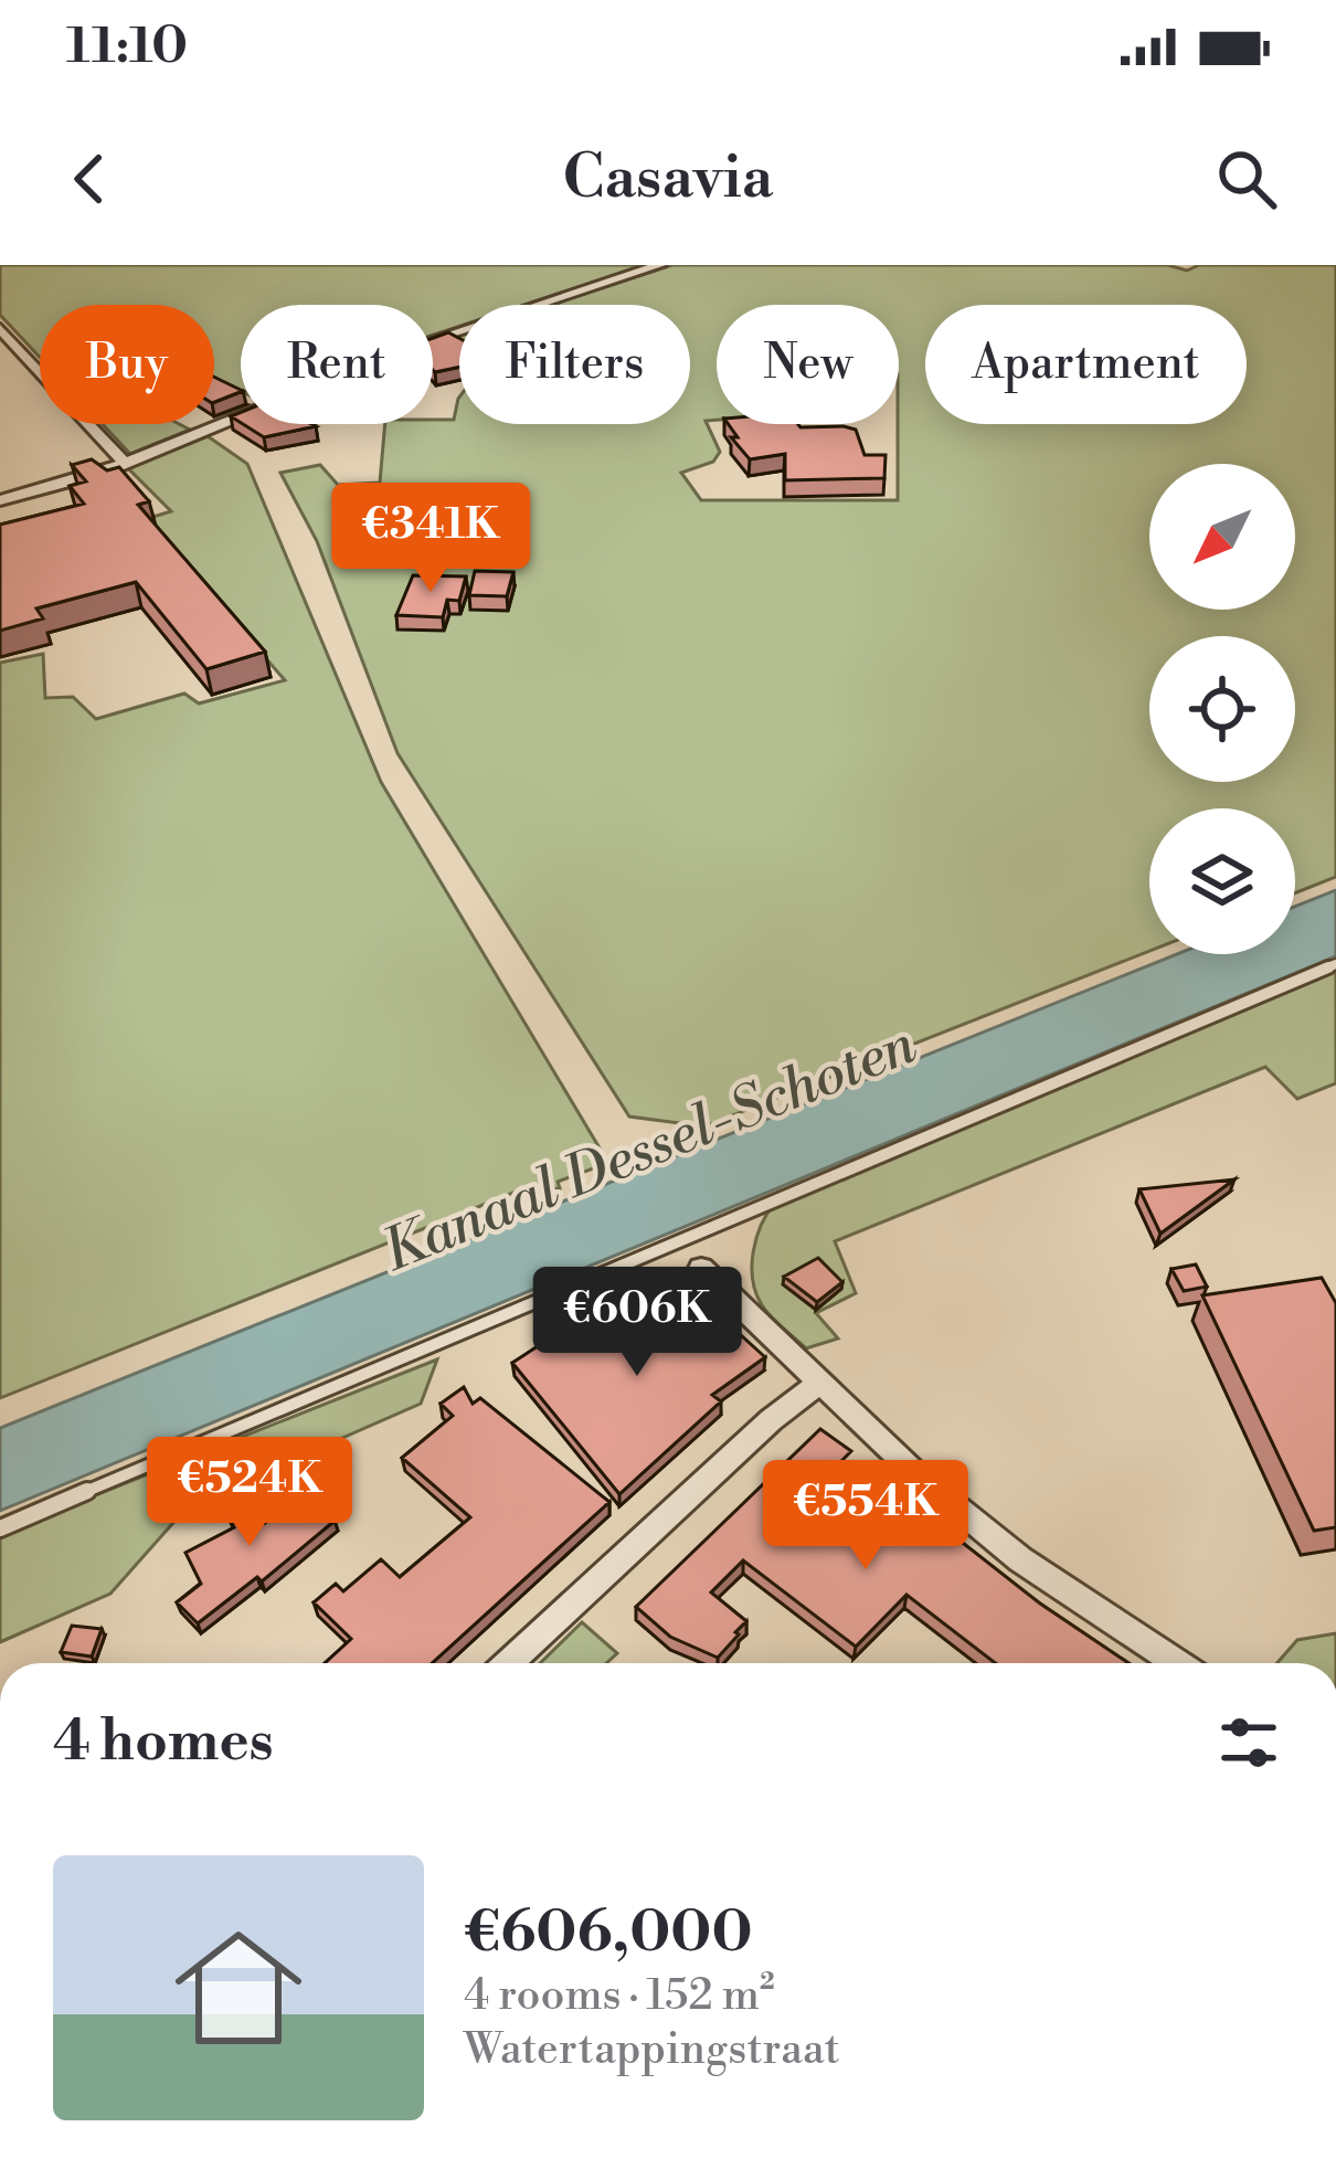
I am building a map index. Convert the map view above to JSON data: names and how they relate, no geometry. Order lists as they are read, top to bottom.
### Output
{
  "water": ["Kanaal Dessel-Schoten"],
  "north": "bottom left",
  "page": {
    "status": "11:10",
    "header": "Casavia",
    "chip": [
      "Buy",
      "Rent",
      "Filters",
      "New",
      "Apartment"
    ],
    "price": [
      "€341K",
      "€606K",
      "€524K",
      "€554K"
    ],
    "heading": "4 homes",
    "list": [
      {
        "name": "€606,000",
        "note": "4 rooms · 152 m² · Watertappingstraat"
      }
    ]
  }
}
